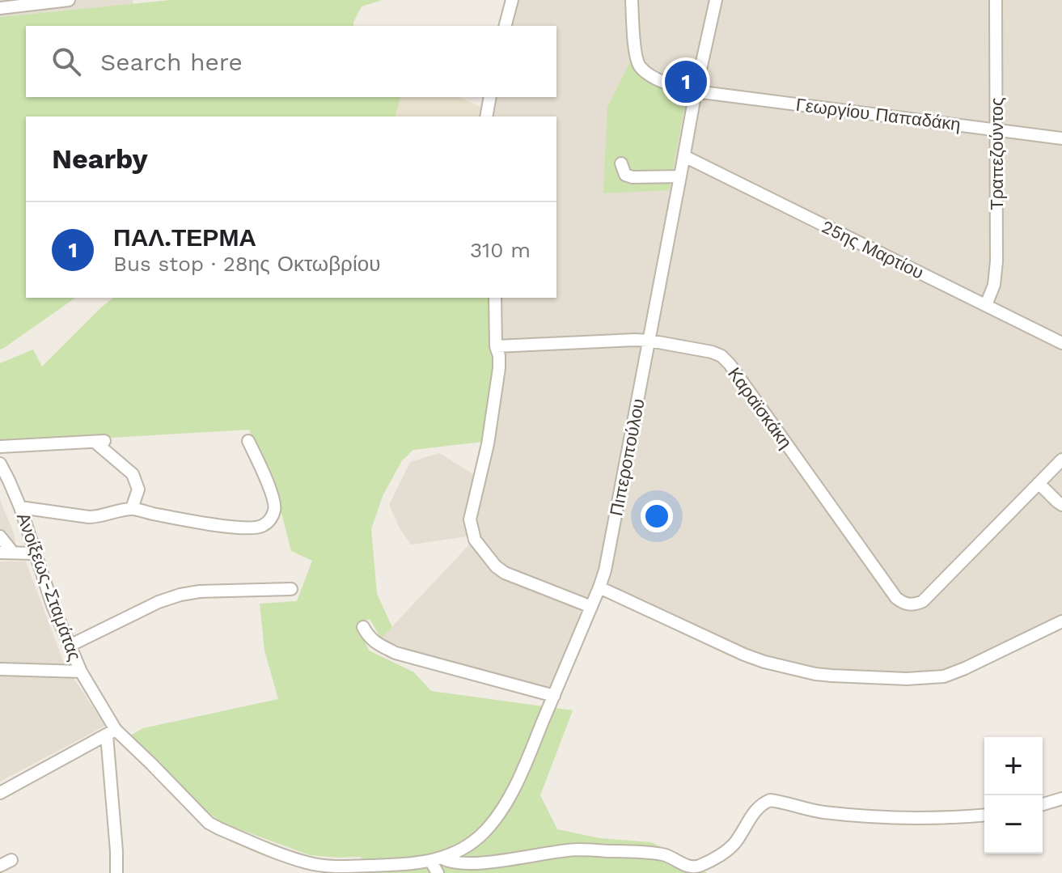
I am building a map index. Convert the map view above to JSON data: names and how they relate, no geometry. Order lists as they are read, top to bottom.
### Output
{
  "streets": {
    "street": [
      "Γεωργίου Παπαδάκη",
      "Τραπεζούντος",
      "25ης Μαρτίου",
      "Καραϊσκάκη",
      "Πιπεροπούλου",
      "Ανοίξεως-Σταμάτας"
    ]
  },
  "crossings": [
    ["Γεωργίου Παπαδάκη", "Τραπεζούντος"],
    ["Γεωργίου Παπαδάκη", "Πιπεροπούλου"],
    ["Τραπεζούντος", "25ης Μαρτίου"],
    ["25ης Μαρτίου", "Πιπεροπούλου"],
    ["Καραϊσκάκη", "Πιπεροπούλου"],
    ["Πιπεροπούλου", "Ανοίξεως-Σταμάτας"]
  ],
  "page": {
    "search": "Search here",
    "pins": "1",
    "heading": "Nearby",
    "list": [
      {
        "mark": "1",
        "name": "ΠΑΛ.ΤΕΡΜΑ",
        "note": "Bus stop · 28ης Οκτωβρίου",
        "value": "310 m"
      }
    ],
    "map_buttons": ["+", "−"]
  }
}
